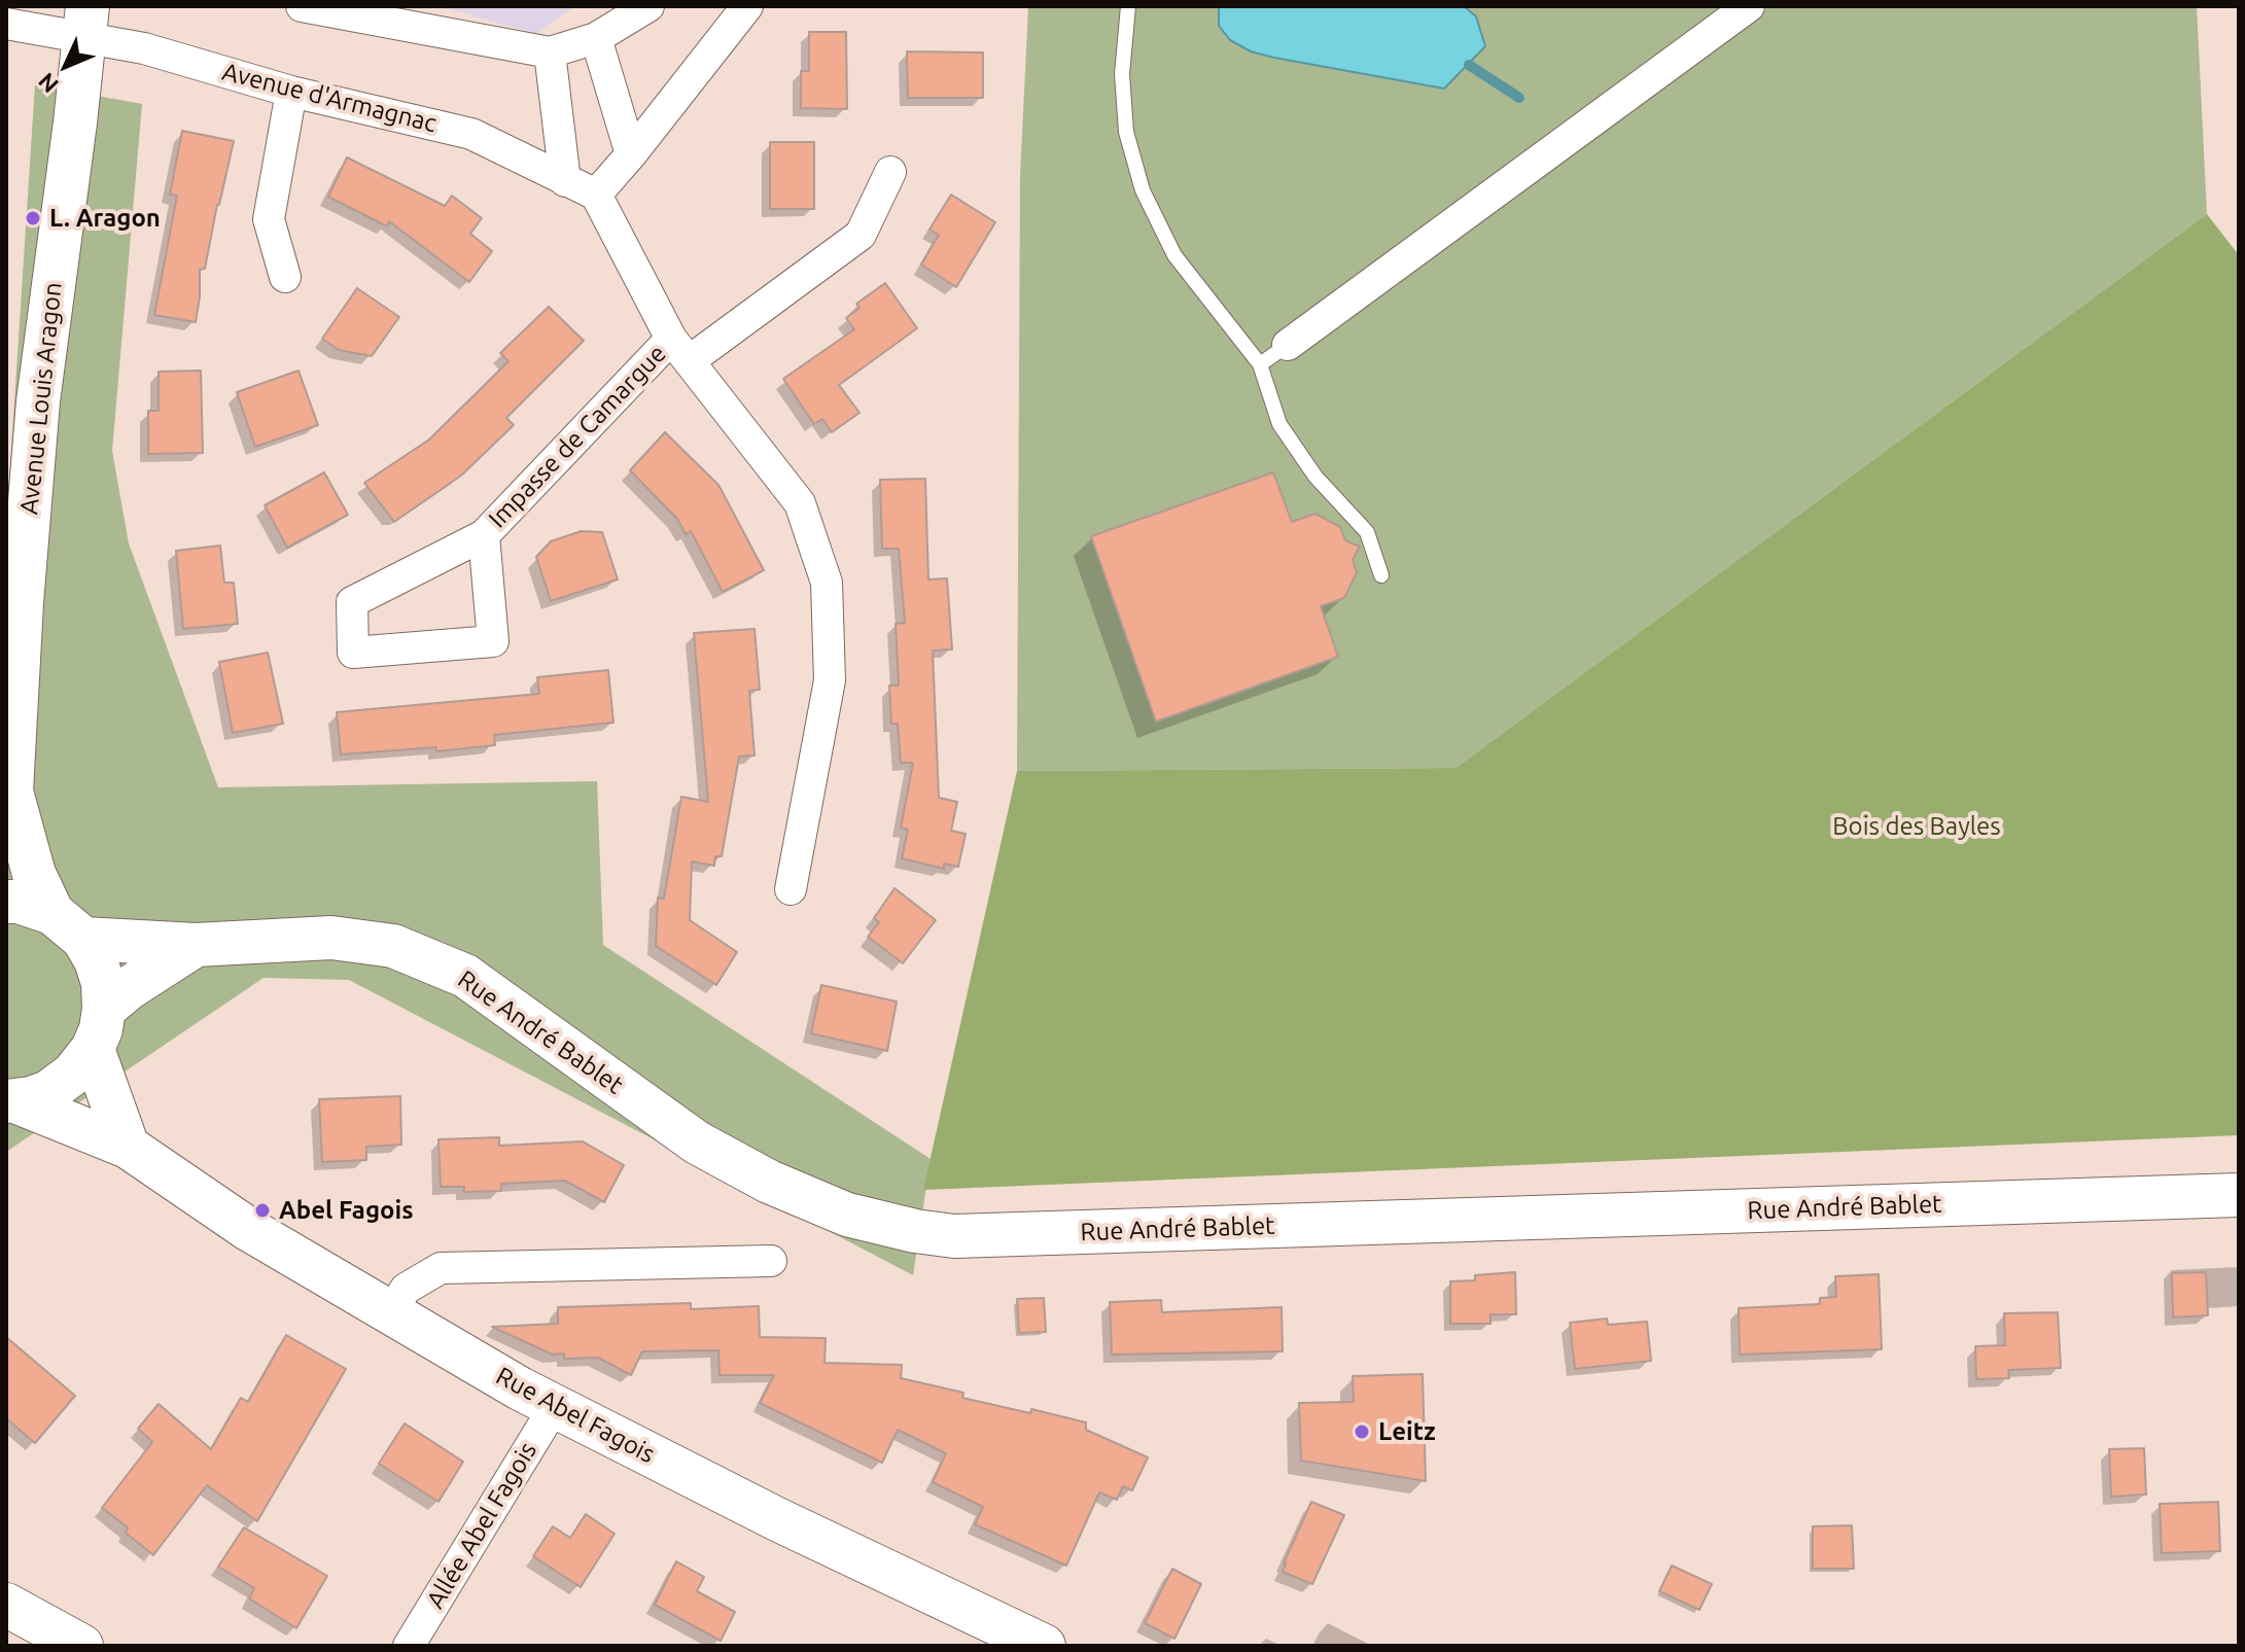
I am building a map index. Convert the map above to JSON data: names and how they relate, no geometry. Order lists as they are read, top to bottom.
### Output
{
  "streets": {
    "main road": ["Avenue Louis Aragon", "Rue André Bablet", "Rue Abel Fagois"],
    "street": ["Avenue d'Armagnac", "Impasse de Camargue", "Allée Abel Fagois"]
  },
  "crossings": [
    ["Avenue d'Armagnac", "Avenue Louis Aragon"],
    ["Avenue Louis Aragon", "Rue André Bablet"],
    ["Rue Abel Fagois", "Allée Abel Fagois"]
  ],
  "parks": ["Bois des Bayles"],
  "places": ["L. Aragon", "Abel Fagois", "Leitz"],
  "north": "bottom left"
}
